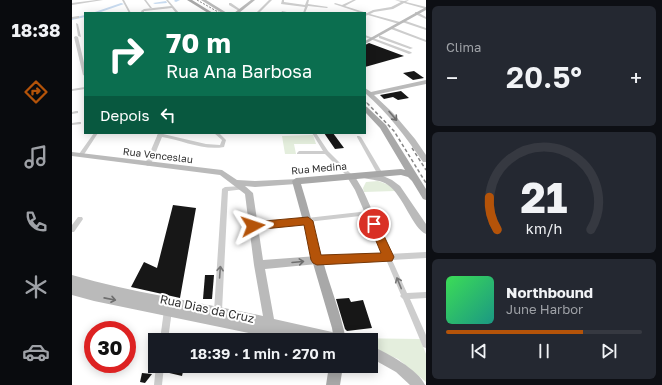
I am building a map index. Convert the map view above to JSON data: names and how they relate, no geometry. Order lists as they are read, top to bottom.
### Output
{
  "streets": {
    "main road": ["Rua Medina"],
    "street": ["Rua Venceslau", "Rua Dias da Cruz"]
  },
  "crossings": [
    ["Rua Venceslau", "Rua Medina"],
    ["Rua Medina", "Rua Dias da Cruz"]
  ],
  "one_way": ["Rua Medina"],
  "page": {
    "tabs": "18:38",
    "tile": "Clima",
    "turn": ["70 m", "Rua Ana Barbosa"],
    "heat": ["−", "20.5°", "+"],
    "then": "Depois",
    "song": ["Northbound", "June Harbor"],
    "limit": "30",
    "trip": "18:39 · 1 min · 270 m",
    "gauge": ["21", "km/h"]
  }
}
